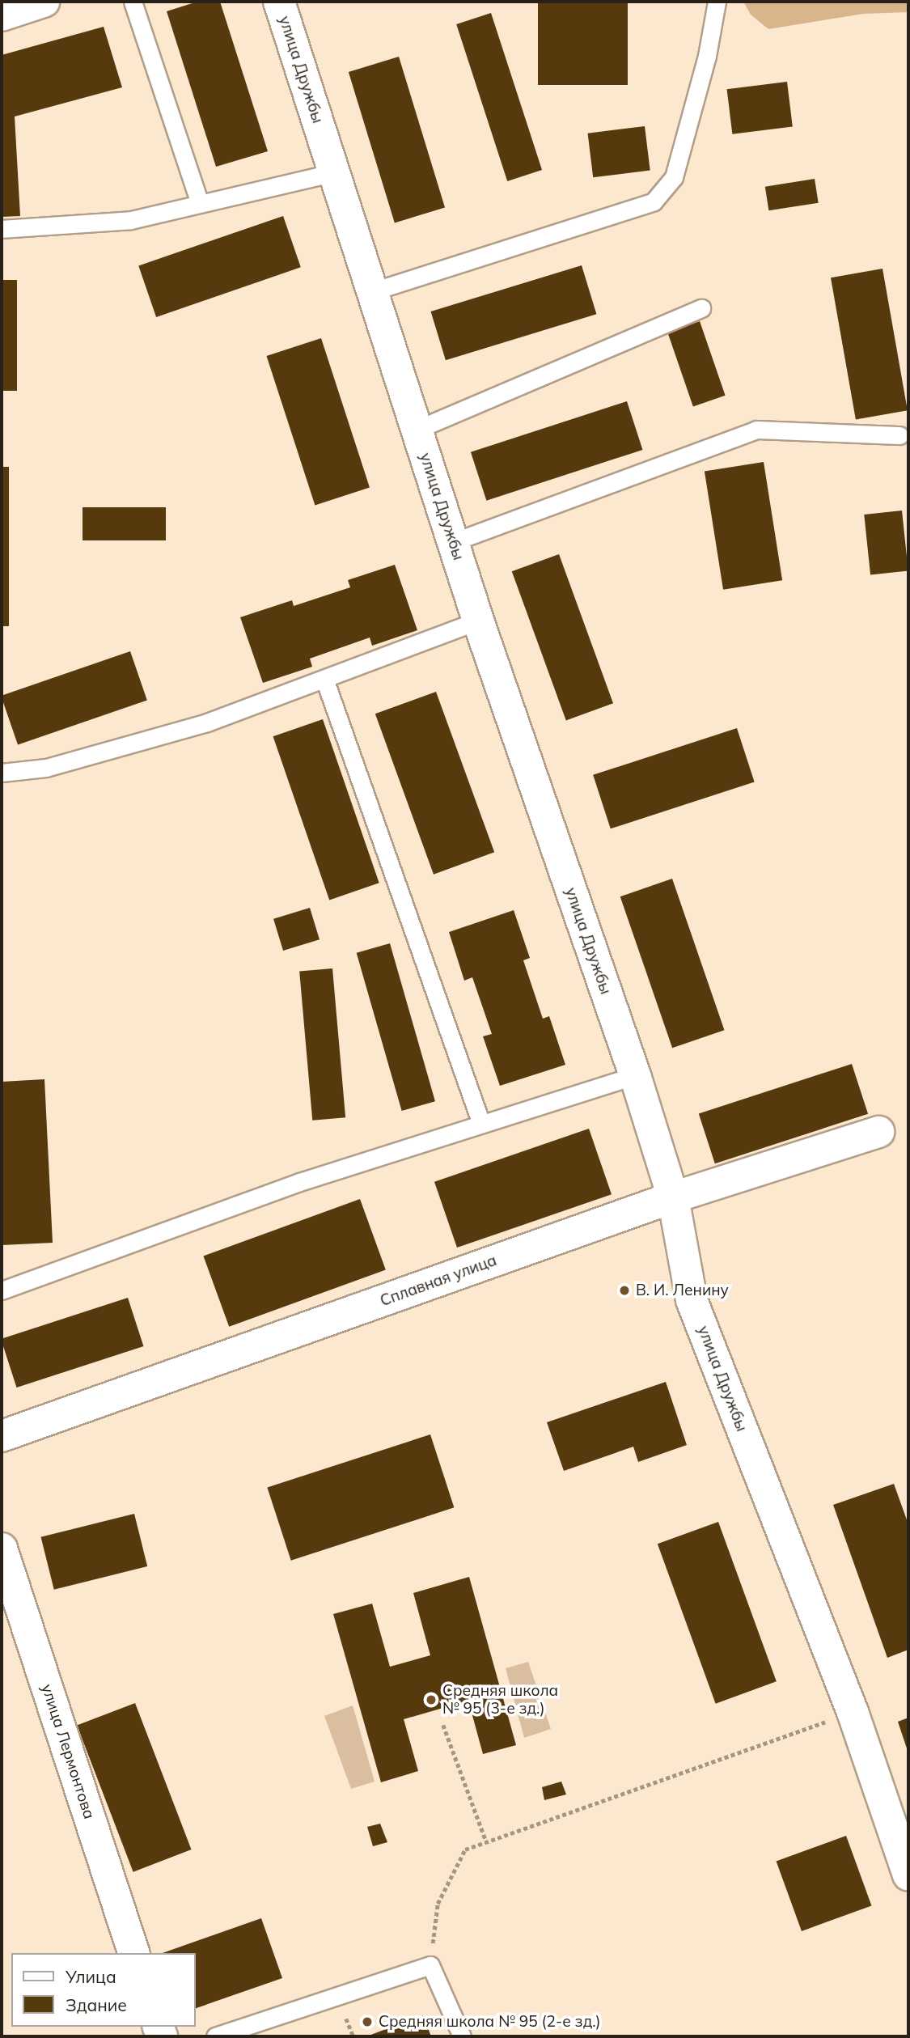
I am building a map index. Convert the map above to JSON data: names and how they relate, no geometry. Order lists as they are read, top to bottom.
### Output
{
  "streets": {
    "street": ["улица Дружбы", "Сплавная улица", "улица Лермонтова"]
  },
  "crossings": [
    ["улица Дружбы", "Сплавная улица"]
  ],
  "places": ["В. И. Ленину", "Средняя школа № 95 (3-е зд.)", "Средняя школа № 95 (2-е зд.)"],
  "legend": ["Улица", "Здание"]
}
